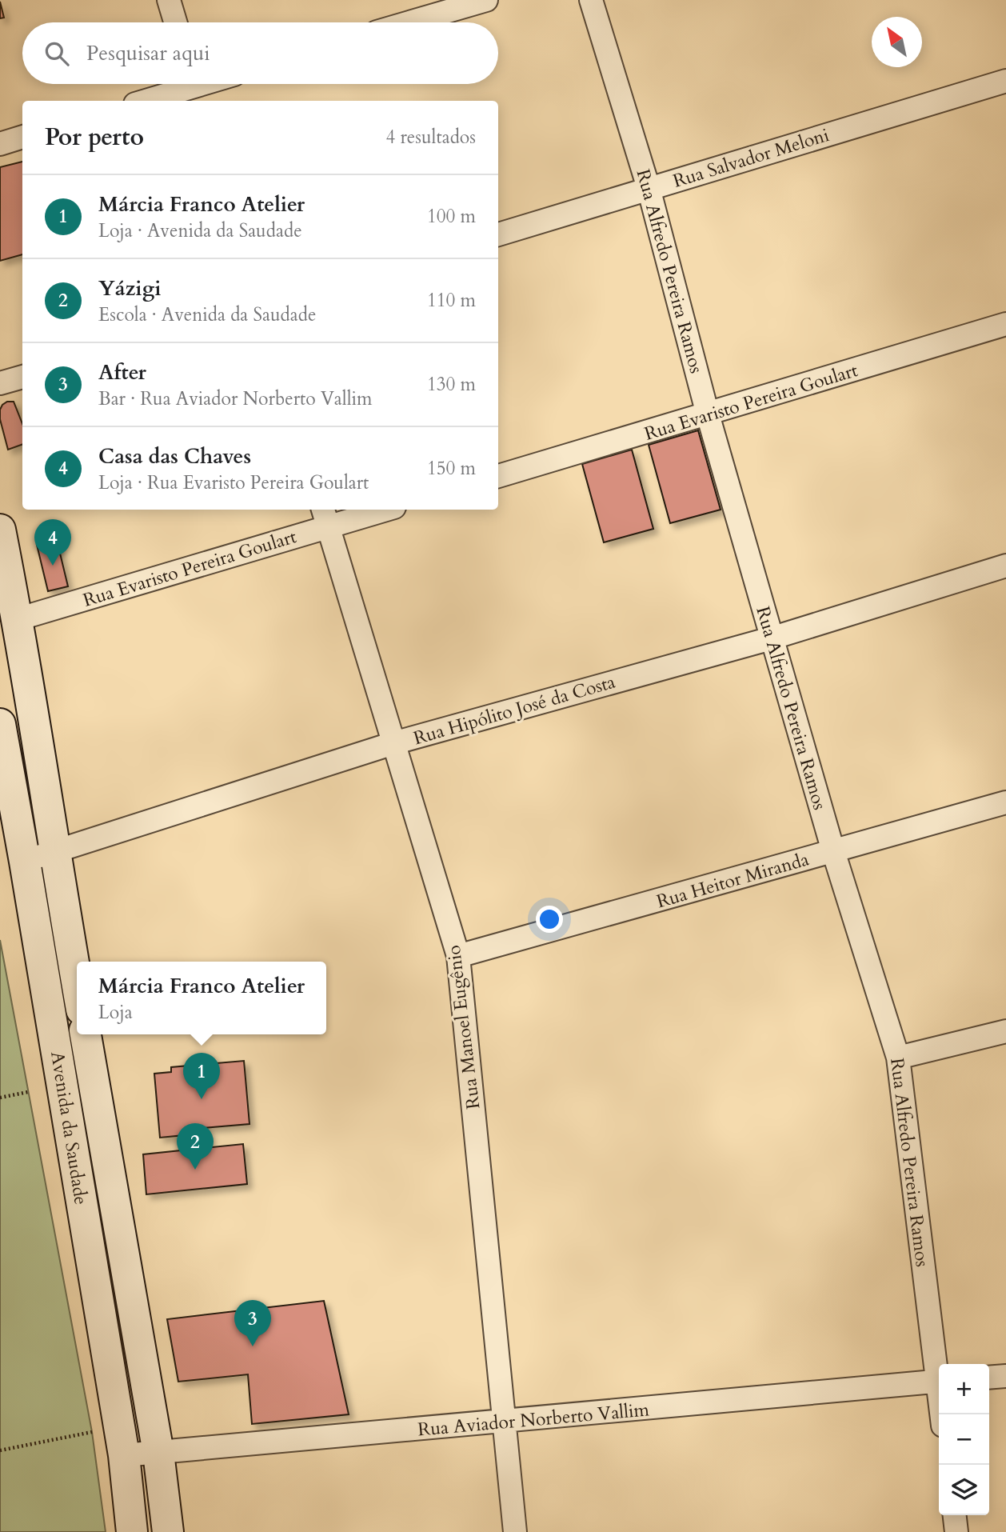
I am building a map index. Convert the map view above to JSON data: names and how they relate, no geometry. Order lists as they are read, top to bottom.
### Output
{
  "streets": {
    "street": [
      "Rua Salvador Meloni",
      "Rua Alfredo Pereira Ramos",
      "Rua Evaristo Pereira Goulart",
      "Rua Hipólito José da Costa",
      "Rua Heitor Miranda",
      "Rua Manoel Eugênio",
      "Avenida da Saudade",
      "Rua Aviador Norberto Vallim"
    ]
  },
  "crossings": [
    ["Rua Salvador Meloni", "Rua Alfredo Pereira Ramos"],
    ["Rua Alfredo Pereira Ramos", "Rua Evaristo Pereira Goulart"],
    ["Rua Alfredo Pereira Ramos", "Rua Hipólito José da Costa"],
    ["Rua Alfredo Pereira Ramos", "Rua Heitor Miranda"],
    ["Rua Evaristo Pereira Goulart", "Rua Manoel Eugênio"],
    ["Rua Hipólito José da Costa", "Rua Manoel Eugênio"],
    ["Rua Hipólito José da Costa", "Avenida da Saudade"],
    ["Rua Heitor Miranda", "Rua Manoel Eugênio"],
    ["Rua Manoel Eugênio", "Rua Aviador Norberto Vallim"],
    ["Avenida da Saudade", "Rua Aviador Norberto Vallim"]
  ],
  "north": "top left",
  "page": {
    "search": "Pesquisar aqui",
    "heading": ["Por perto", "4 resultados"],
    "list": [
      {
        "mark": "1",
        "name": "Márcia Franco Atelier",
        "note": "Loja · Avenida da Saudade",
        "value": "100 m"
      },
      {
        "mark": "2",
        "name": "Yázigi",
        "note": "Escola · Avenida da Saudade",
        "value": "110 m"
      },
      {
        "mark": "3",
        "name": "After",
        "note": "Bar · Rua Aviador Norberto Vallim",
        "value": "130 m"
      },
      {
        "mark": "4",
        "name": "Casa das Chaves",
        "note": "Loja · Rua Evaristo Pereira Goulart",
        "value": "150 m"
      }
    ],
    "pins": [
      "4",
      "1",
      "2",
      "3"
    ],
    "popup": ["Márcia Franco Atelier", "Loja"],
    "map_buttons": ["+", "−"]
  }
}
